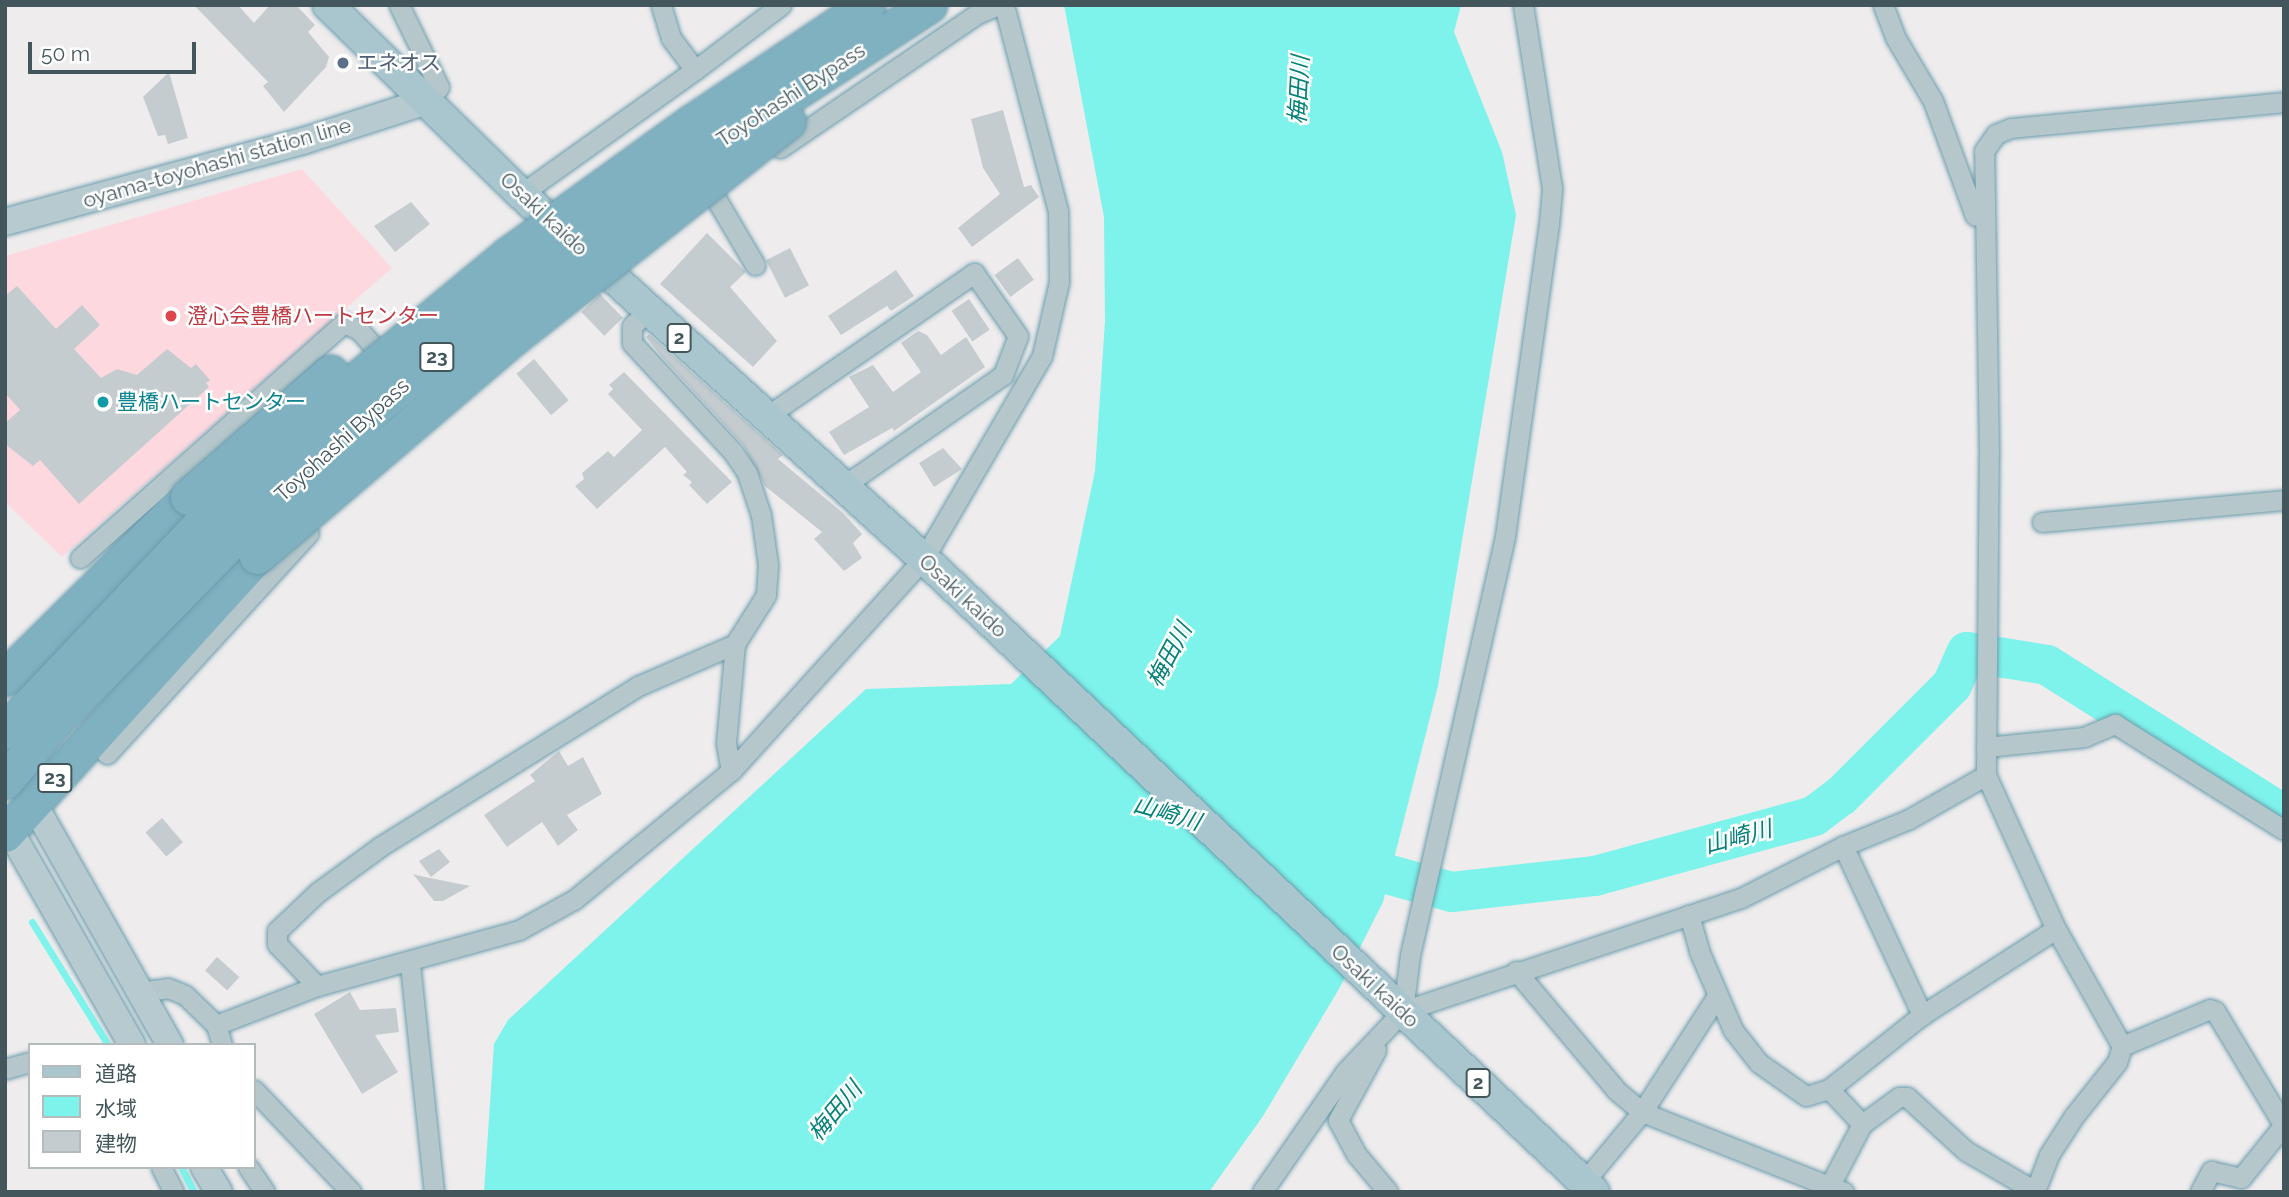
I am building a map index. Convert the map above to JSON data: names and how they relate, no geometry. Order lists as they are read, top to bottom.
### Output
{
  "streets": {
    "highway": ["Toyohashi Bypass", "23"],
    "main road": ["Osaki kaido", "2"],
    "street": ["oyama-toyohashi station line"]
  },
  "crossings": [
    ["Toyohashi Bypass", "23"],
    ["oyama-toyohashi station line", "Osaki kaido"]
  ],
  "water": ["梅田川", "山崎川"],
  "places": ["エネオス", "澄心会豊橋ハートセンター", "豊橋ハートセンター"],
  "legend": ["道路", "水域", "建物"],
  "scale_bar": "50 m"
}
